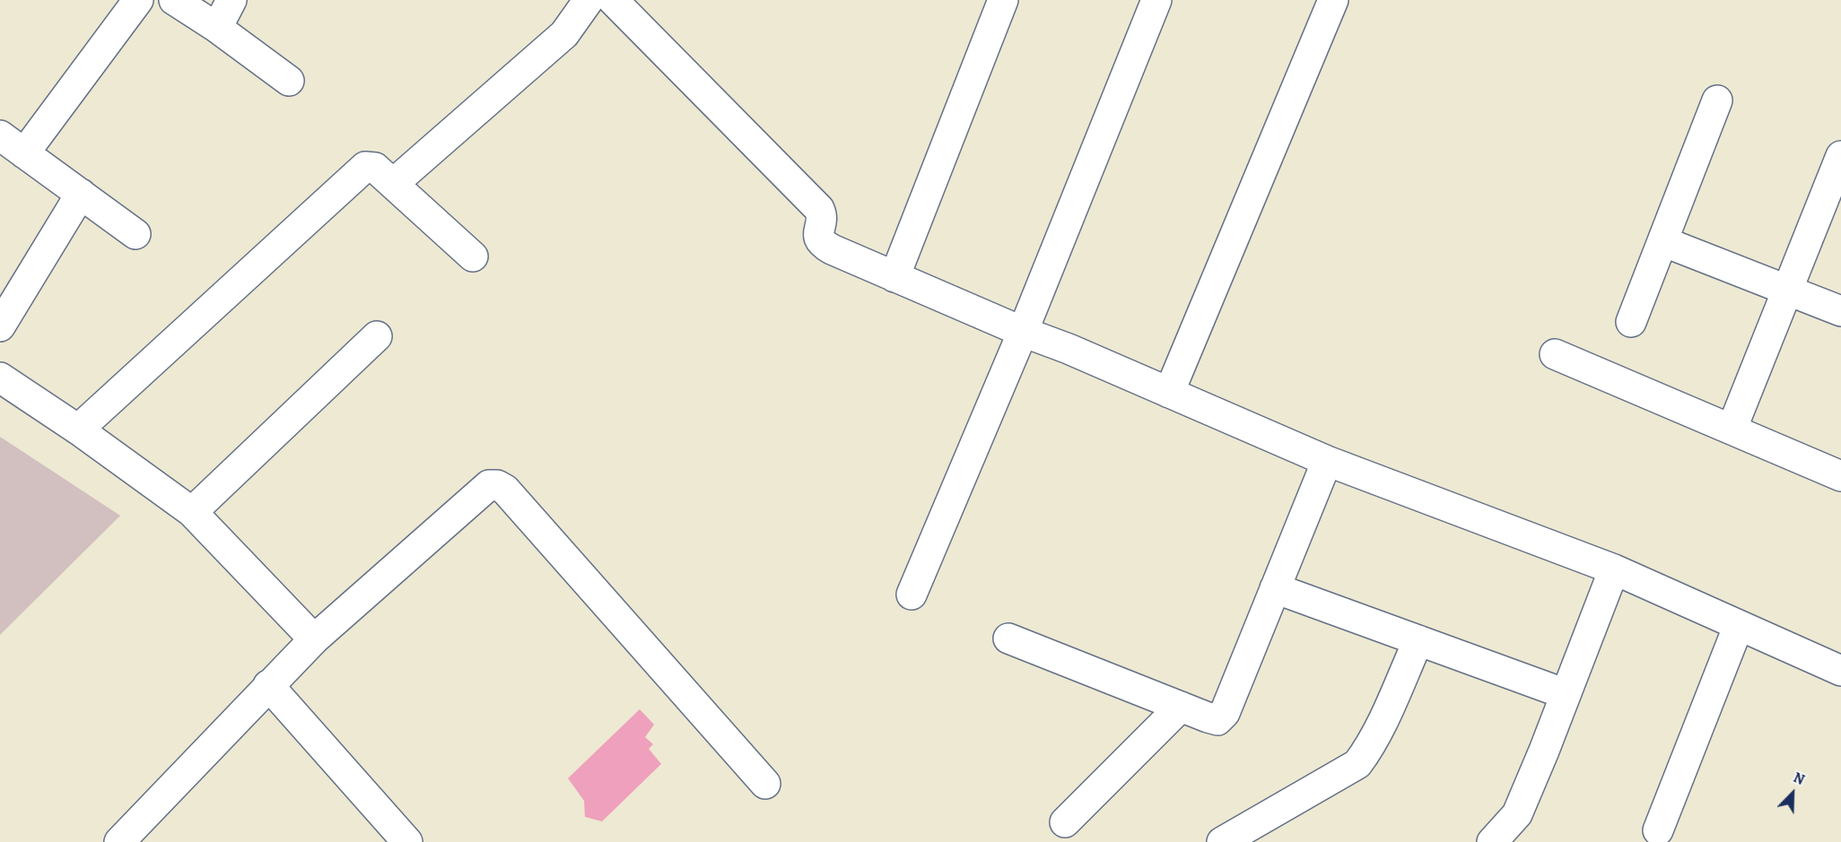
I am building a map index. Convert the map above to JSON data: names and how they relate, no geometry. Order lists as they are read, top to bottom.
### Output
{
  "north": "top right"
}
